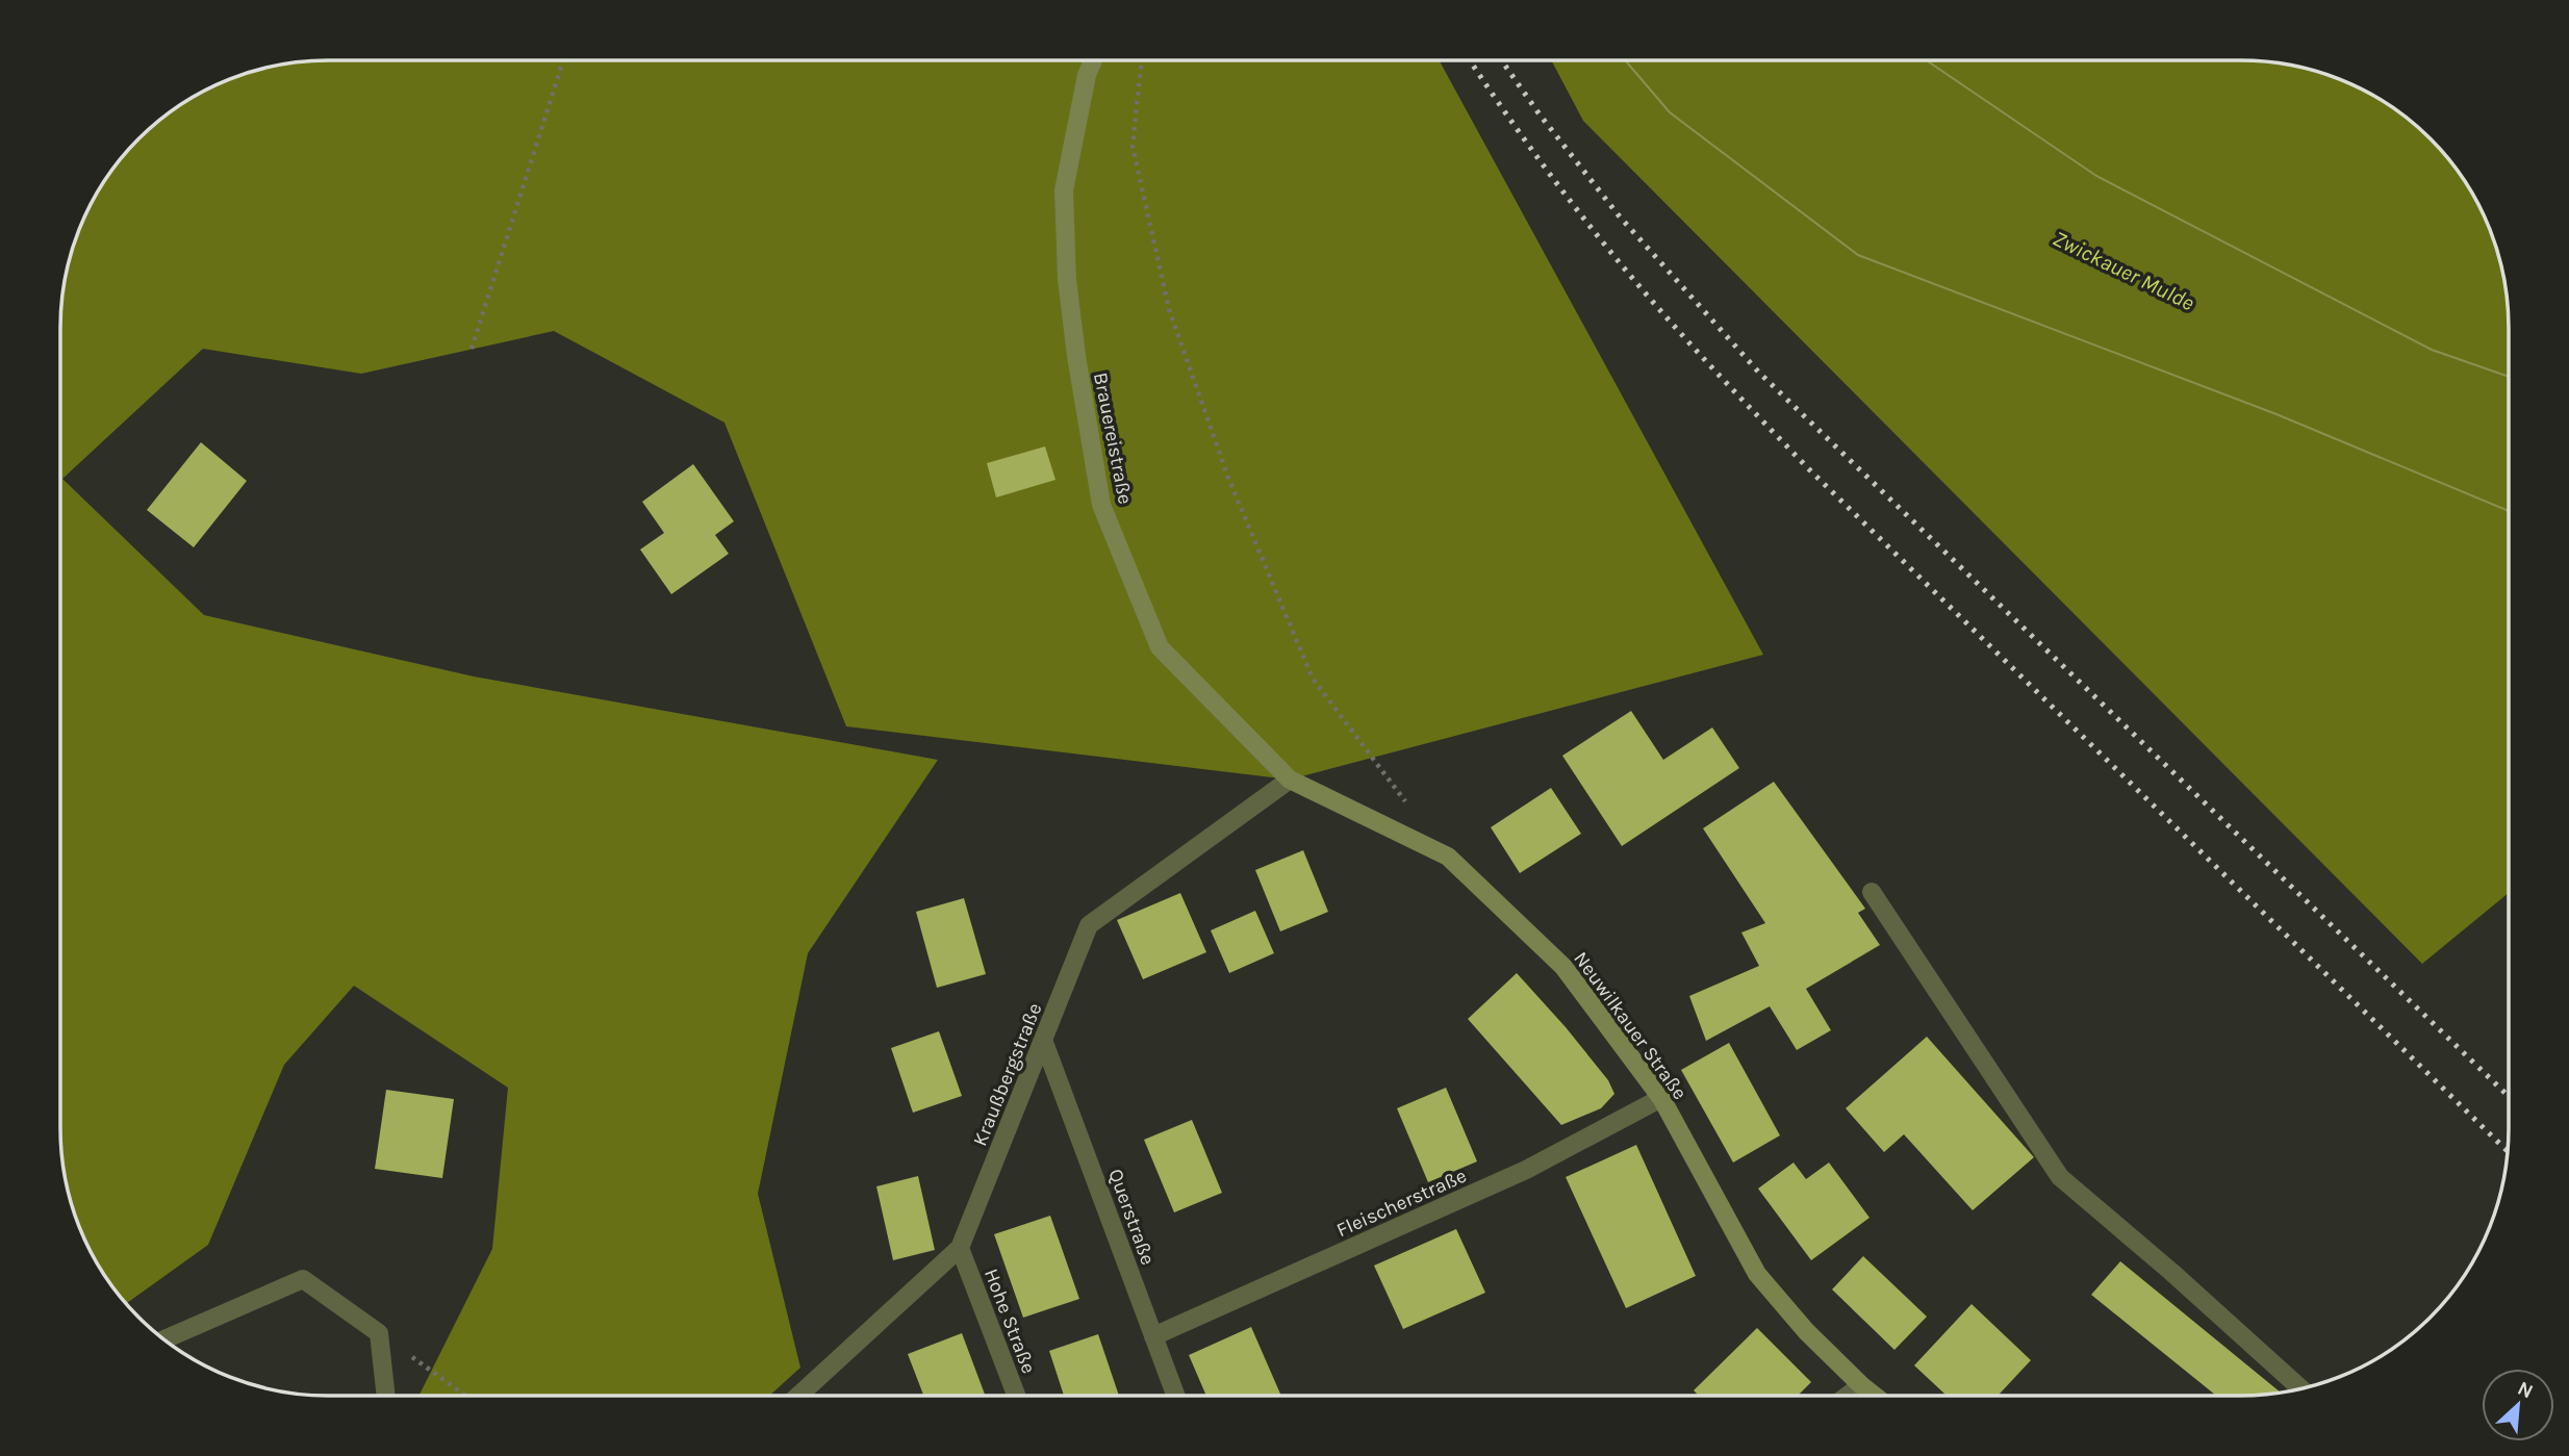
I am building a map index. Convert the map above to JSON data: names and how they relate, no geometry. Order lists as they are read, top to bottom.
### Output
{
  "streets": {
    "street": [
      "Brauereistraße",
      "Neuwilkauer Straße",
      "Kraußbergstraße",
      "Fleischerstraße",
      "Querstraße",
      "Hohe Straße"
    ]
  },
  "crossings": [
    ["Brauereistraße", "Neuwilkauer Straße"],
    ["Brauereistraße", "Kraußbergstraße"],
    ["Neuwilkauer Straße", "Kraußbergstraße"],
    ["Neuwilkauer Straße", "Fleischerstraße"],
    ["Kraußbergstraße", "Querstraße"],
    ["Kraußbergstraße", "Hohe Straße"],
    ["Fleischerstraße", "Querstraße"]
  ],
  "water": ["Zwickauer Mulde"],
  "north": "top right"
}
